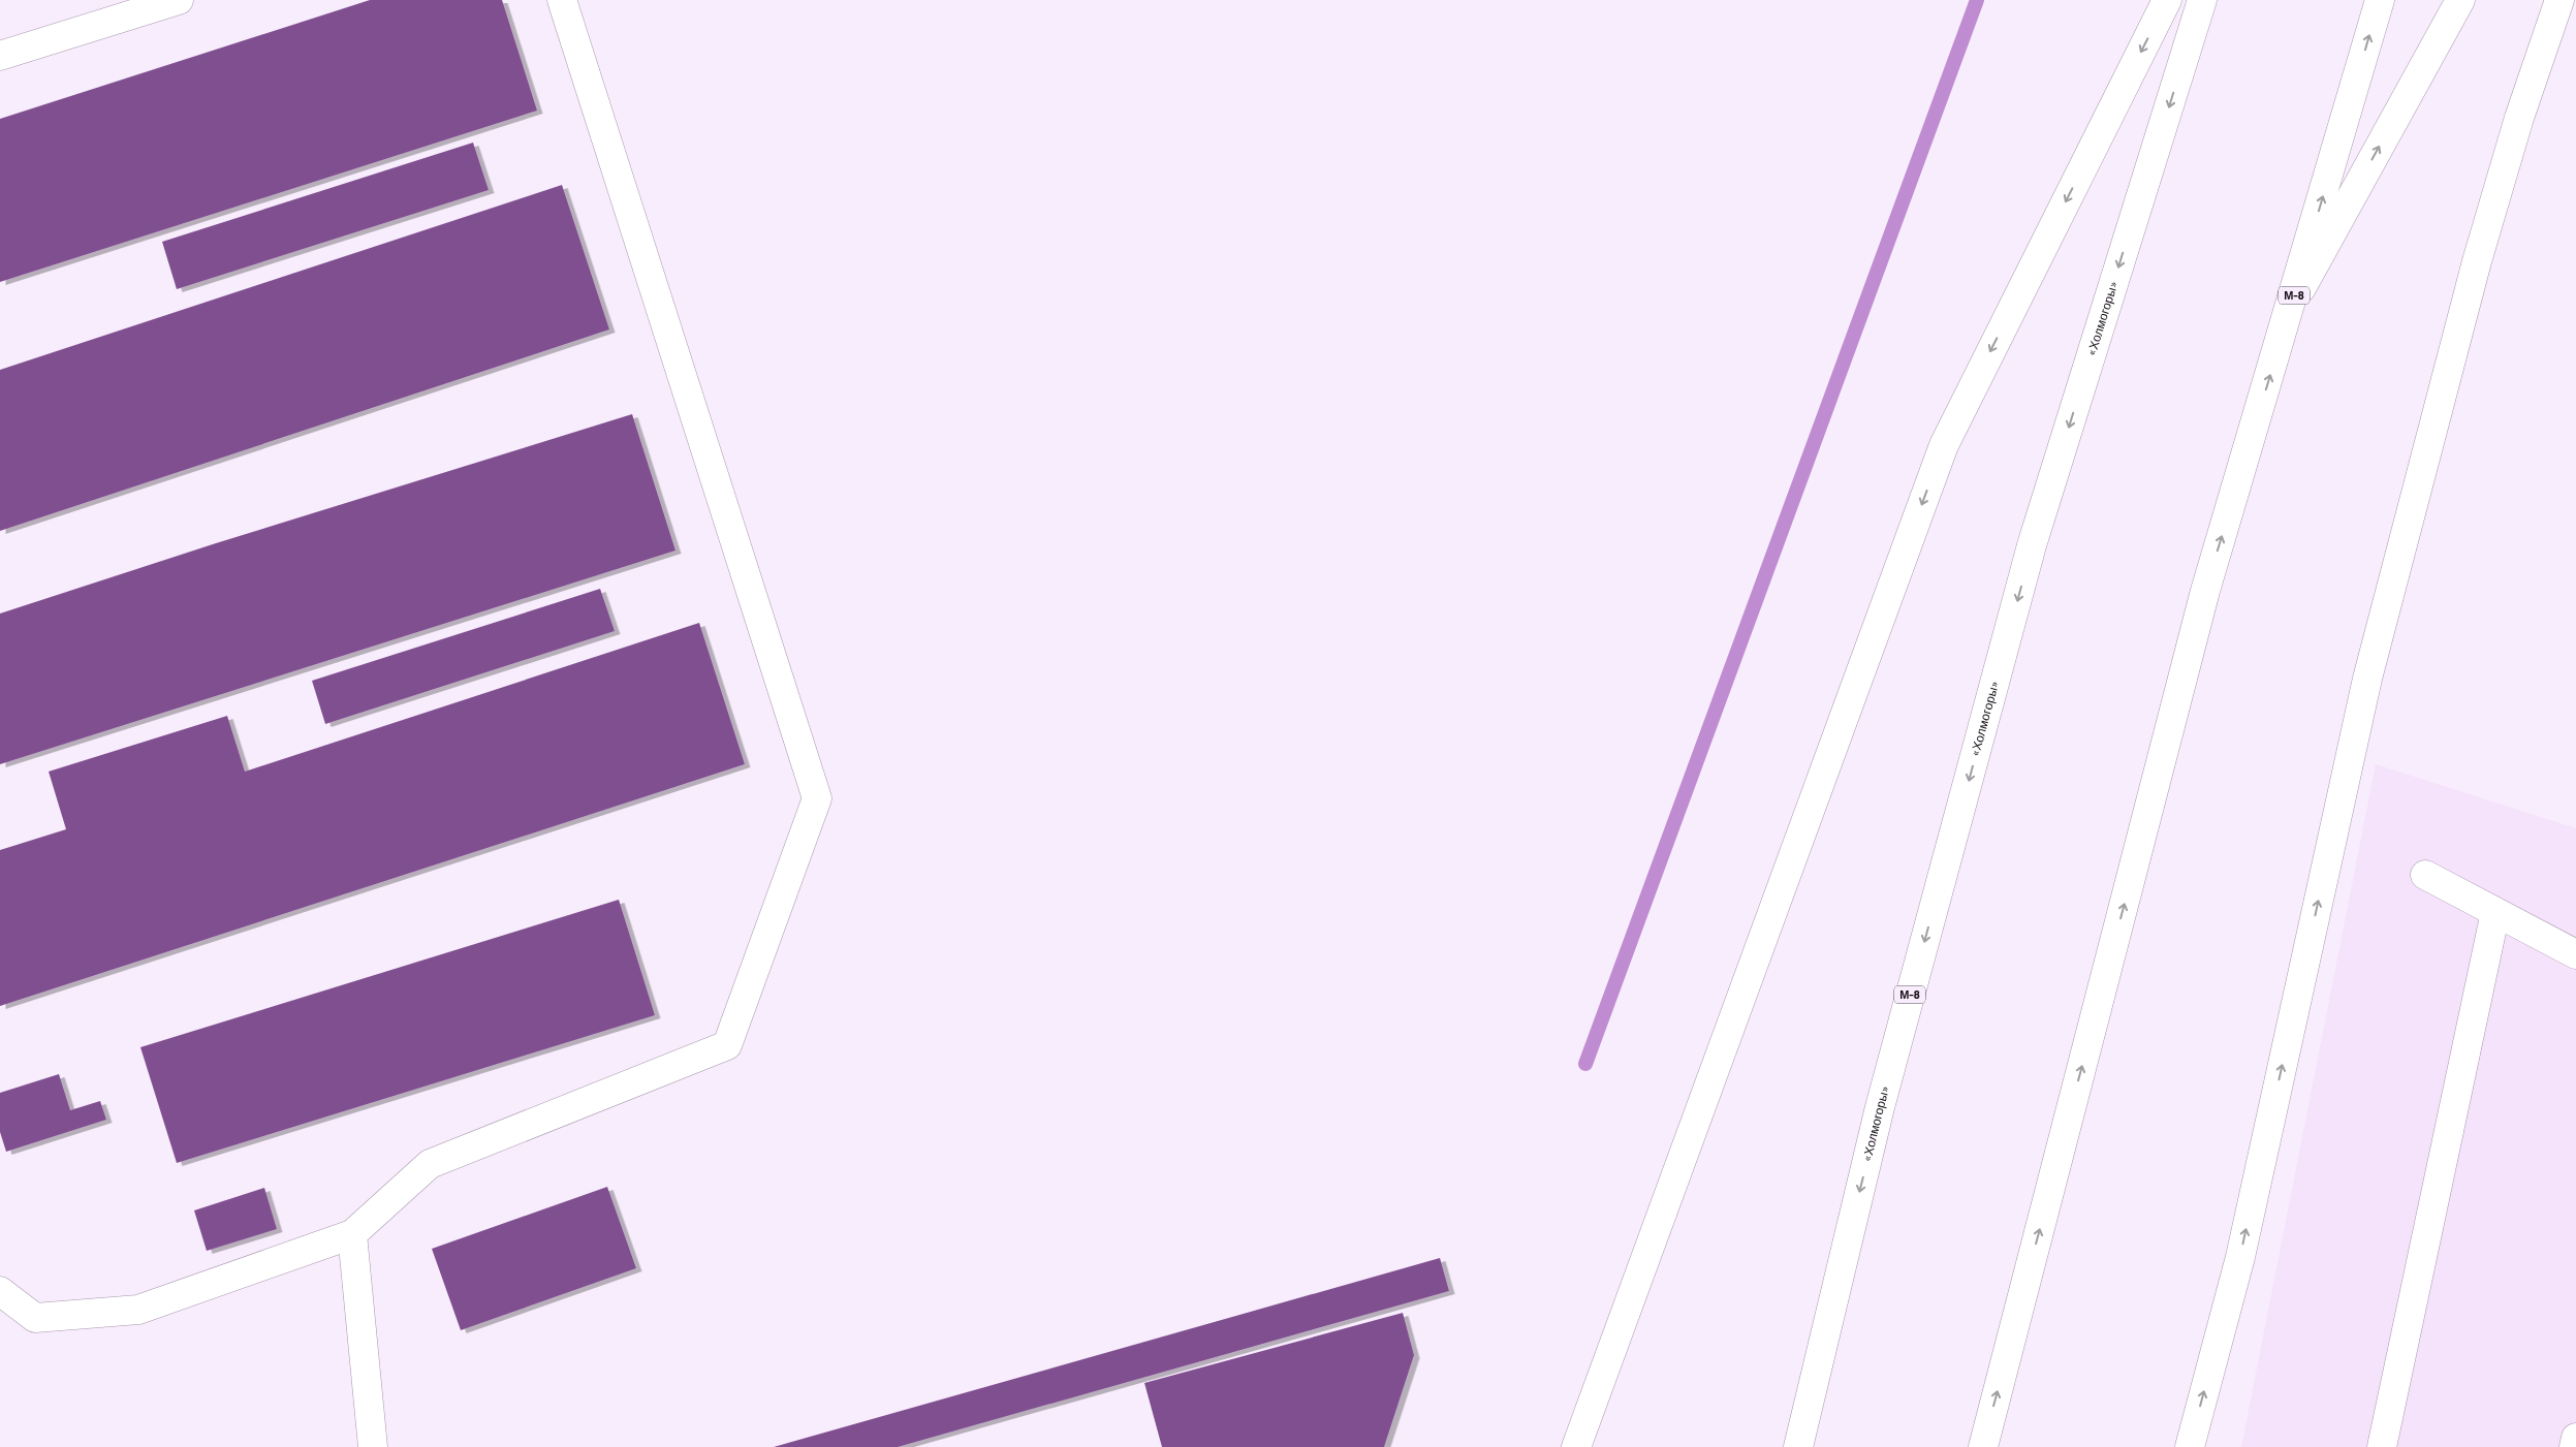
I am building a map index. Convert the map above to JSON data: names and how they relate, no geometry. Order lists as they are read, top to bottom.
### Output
{
  "streets": {
    "main road": ["М-8", "«Холмогоры»"]
  }
}
